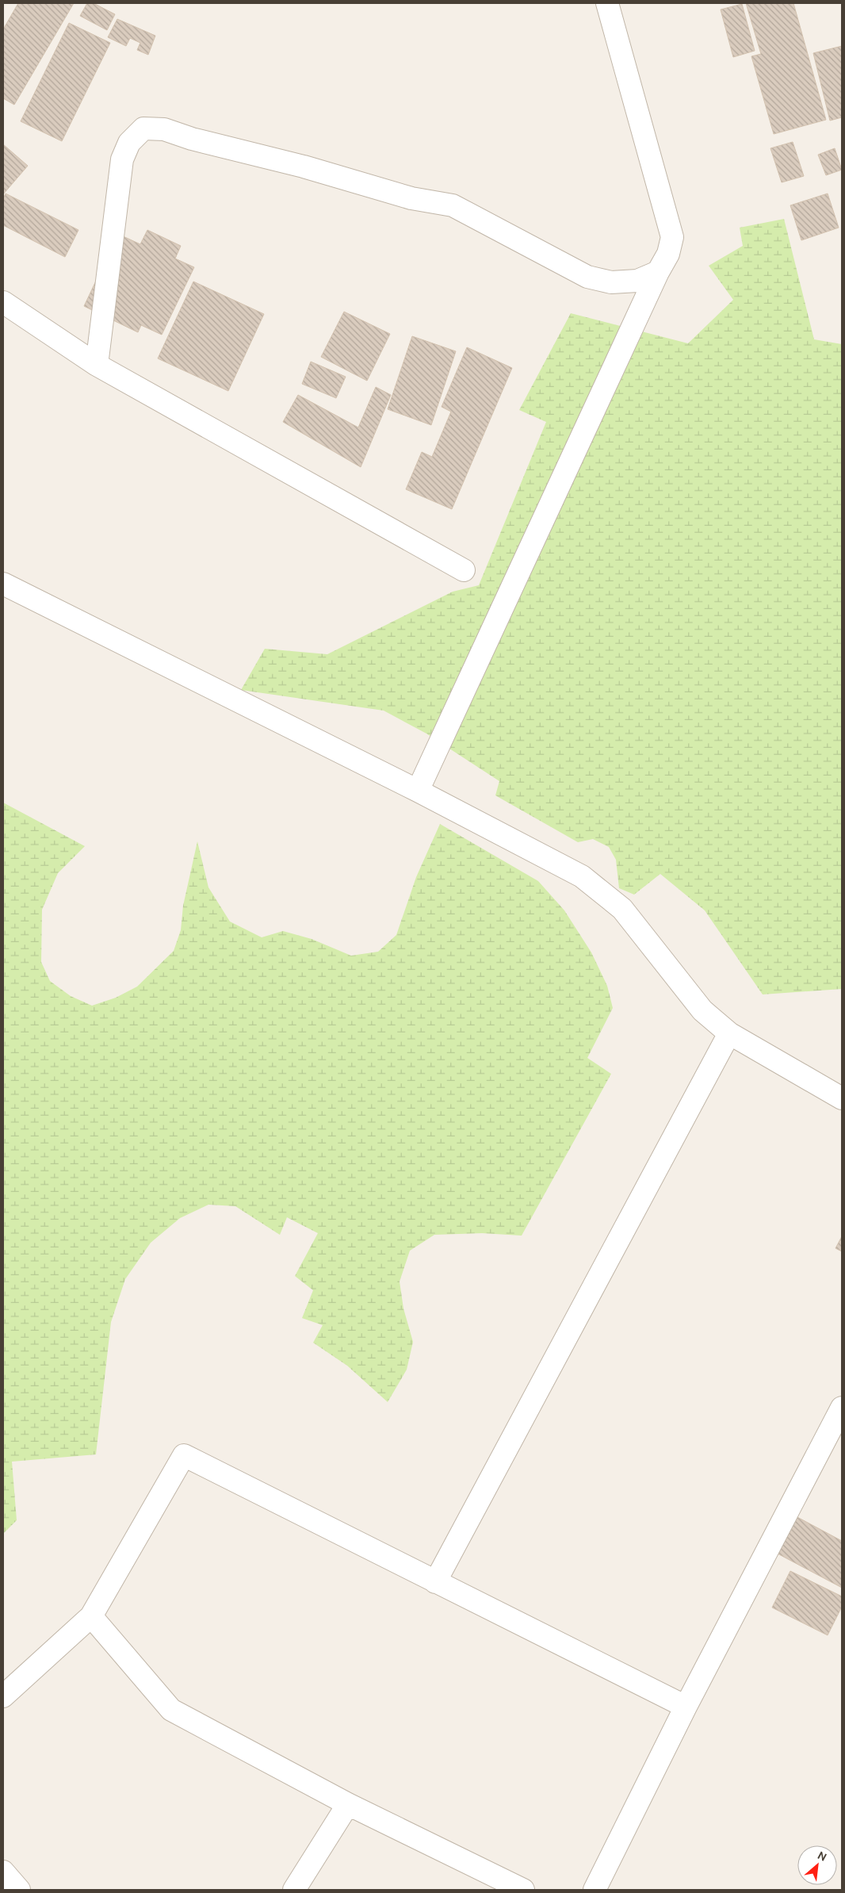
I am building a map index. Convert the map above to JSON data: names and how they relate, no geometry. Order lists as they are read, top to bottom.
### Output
{
  "north": "top right"
}
